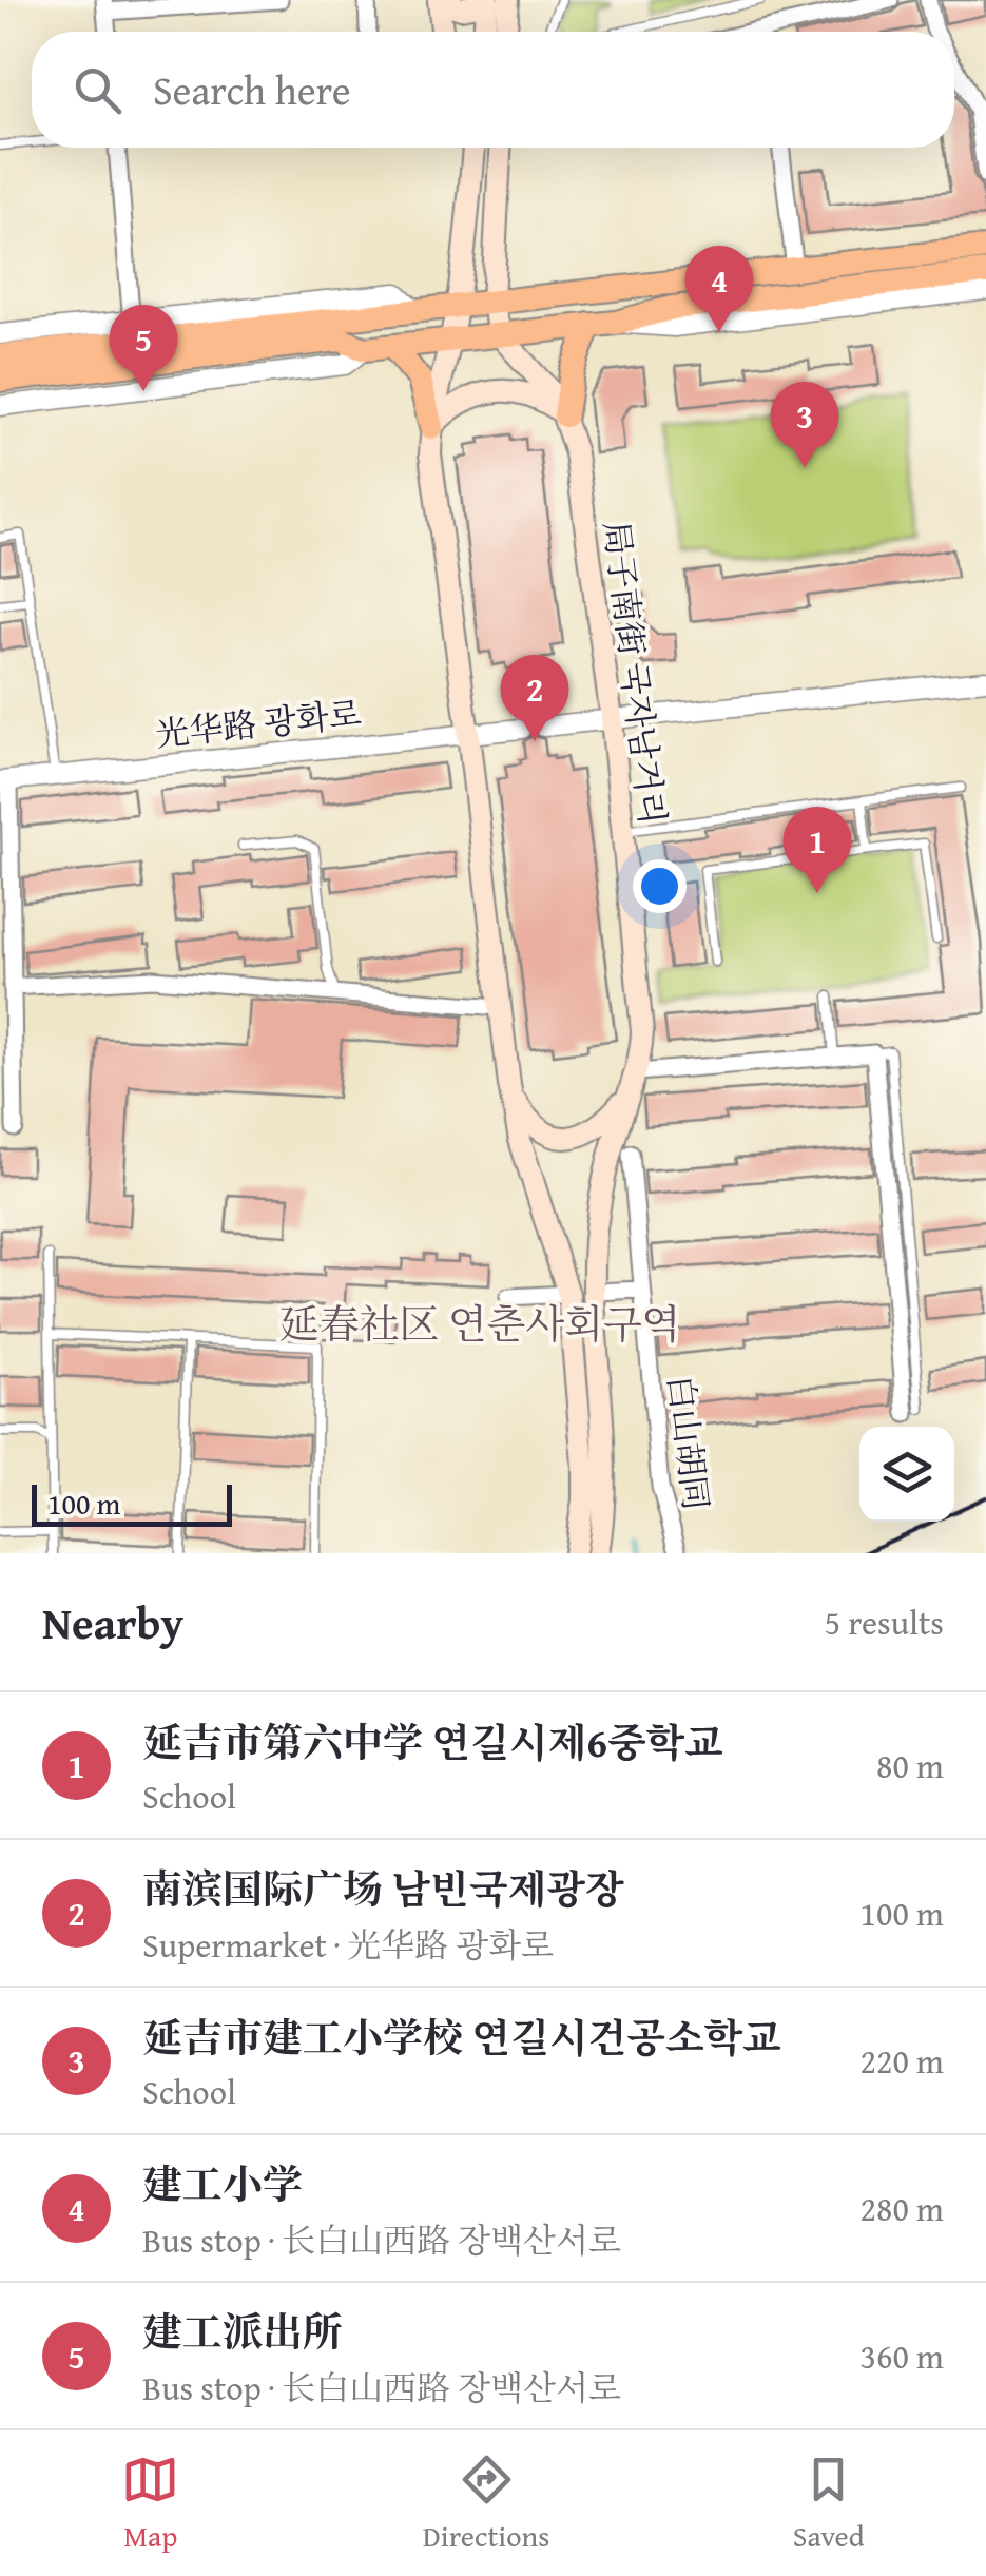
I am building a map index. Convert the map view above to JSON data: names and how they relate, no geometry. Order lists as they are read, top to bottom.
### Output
{
  "streets": {
    "main road": ["局子南街 국자남거리"],
    "street": ["光华路 광화로", "白山胡同"]
  },
  "districts": ["延春社区 연춘사회구역"],
  "scale_bar": "100 m",
  "page": {
    "search": "Search here",
    "pins": [
      "4",
      "5",
      "3",
      "2",
      "1"
    ],
    "scale": "100 m",
    "heading": ["Nearby", "5 results"],
    "list": [
      {
        "mark": "1",
        "name": "延吉市第六中学 연길시제6중학교",
        "note": "School",
        "value": "80 m"
      },
      {
        "mark": "2",
        "name": "南滨国际广场 남빈국제광장",
        "note": "Supermarket · 光华路 광화로",
        "value": "100 m"
      },
      {
        "mark": "3",
        "name": "延吉市建工小学校 연길시건공소학교",
        "note": "School",
        "value": "220 m"
      },
      {
        "mark": "4",
        "name": "建工小学",
        "note": "Bus stop · 长白山西路 장백산서로",
        "value": "280 m"
      },
      {
        "mark": "5",
        "name": "建工派出所",
        "note": "Bus stop · 长白山西路 장백산서로",
        "value": "360 m"
      }
    ],
    "nav": ["Map", "Directions", "Saved"]
  }
}
